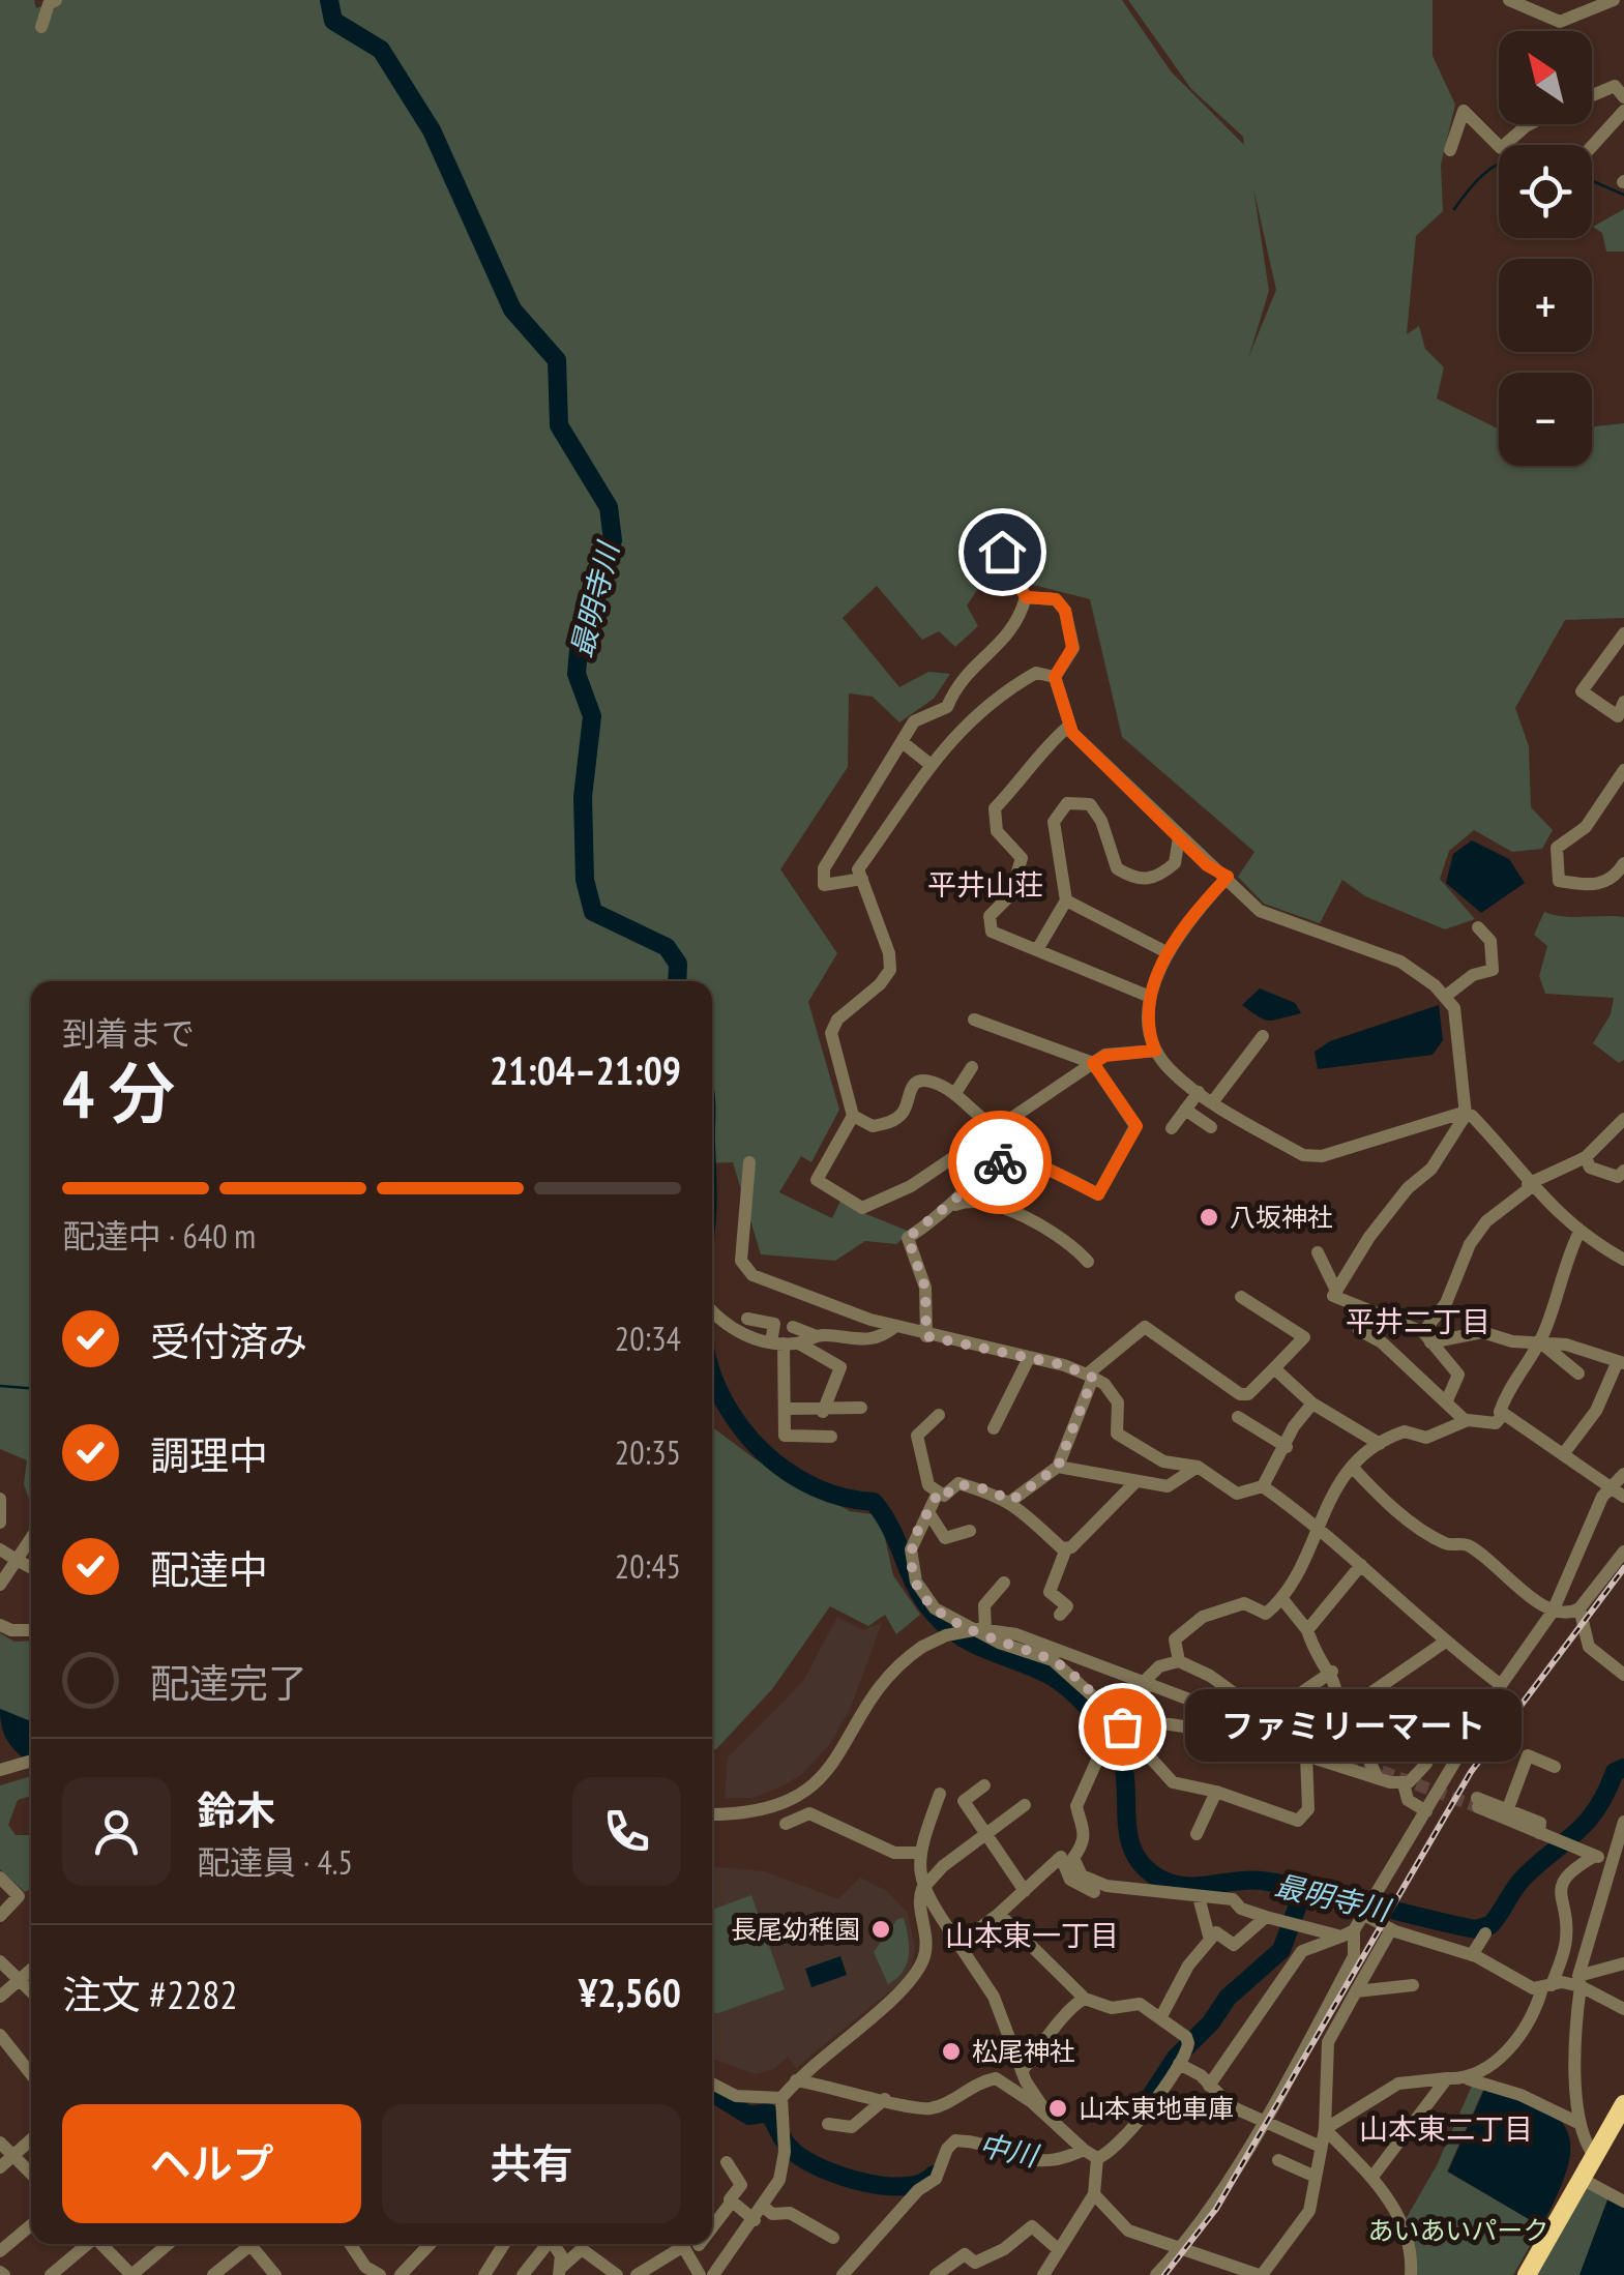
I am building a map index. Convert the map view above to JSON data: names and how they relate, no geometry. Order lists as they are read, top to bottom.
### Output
{
  "districts": [
    "平井山荘",
    "平井二丁目",
    "山本東一丁目",
    "山本東二丁目"
  ],
  "water": ["最明寺川", "中川"],
  "parks": ["あいあいパーク"],
  "places": [
    "八坂神社",
    "ファミリーマート",
    "長尾幼稚園",
    "松尾神社",
    "山本東地車庫"
  ],
  "north": "top left",
  "page": {
    "map_buttons": ["+", "−"],
    "heading": ["4 分", "到着まで", "21:04–21:09"],
    "panel": [
      "鈴木",
      "配達員 · 4.5",
      "注文 #2282",
      "¥2,560"
    ],
    "bar": "配達中 · 640 m",
    "list": [
      ["受付済み", "20:34"],
      ["調理中", "20:35"],
      ["配達中", "20:45"],
      "配達完了"
    ],
    "bubble": "ファミリーマート",
    "buttons": ["ヘルプ", "共有"]
  }
}
